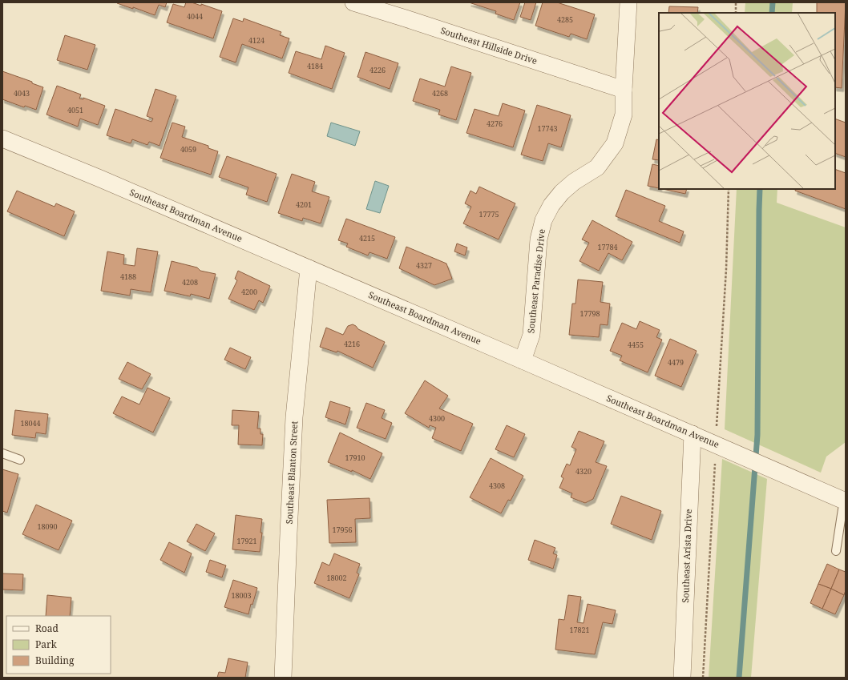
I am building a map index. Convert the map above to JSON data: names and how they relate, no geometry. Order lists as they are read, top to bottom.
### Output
{
  "streets": {
    "street": [
      "Southeast Hillside Drive",
      "Southeast Boardman Avenue",
      "Southeast Paradise Drive",
      "Southeast Blanton Street",
      "Southeast Arista Drive"
    ]
  },
  "crossings": [
    ["Southeast Hillside Drive", "Southeast Paradise Drive"],
    ["Southeast Boardman Avenue", "Southeast Paradise Drive"],
    ["Southeast Boardman Avenue", "Southeast Blanton Street"],
    ["Southeast Boardman Avenue", "Southeast Arista Drive"]
  ],
  "house_numbers": [
    "4044",
    "4285",
    "4124",
    "4184",
    "4226",
    "4043",
    "4268",
    "4051",
    "4276",
    "17743",
    "4059",
    "4201",
    "17775",
    "4215",
    "17784",
    "4327",
    "4188",
    "4208",
    "4200",
    "17798",
    "4216",
    "4455",
    "4479",
    "4300",
    "18044",
    "17910",
    "4320",
    "4308",
    "18090",
    "17956",
    "17921",
    "18002",
    "18003",
    "17821"
  ],
  "legend": ["Road", "Park", "Building"]
}
